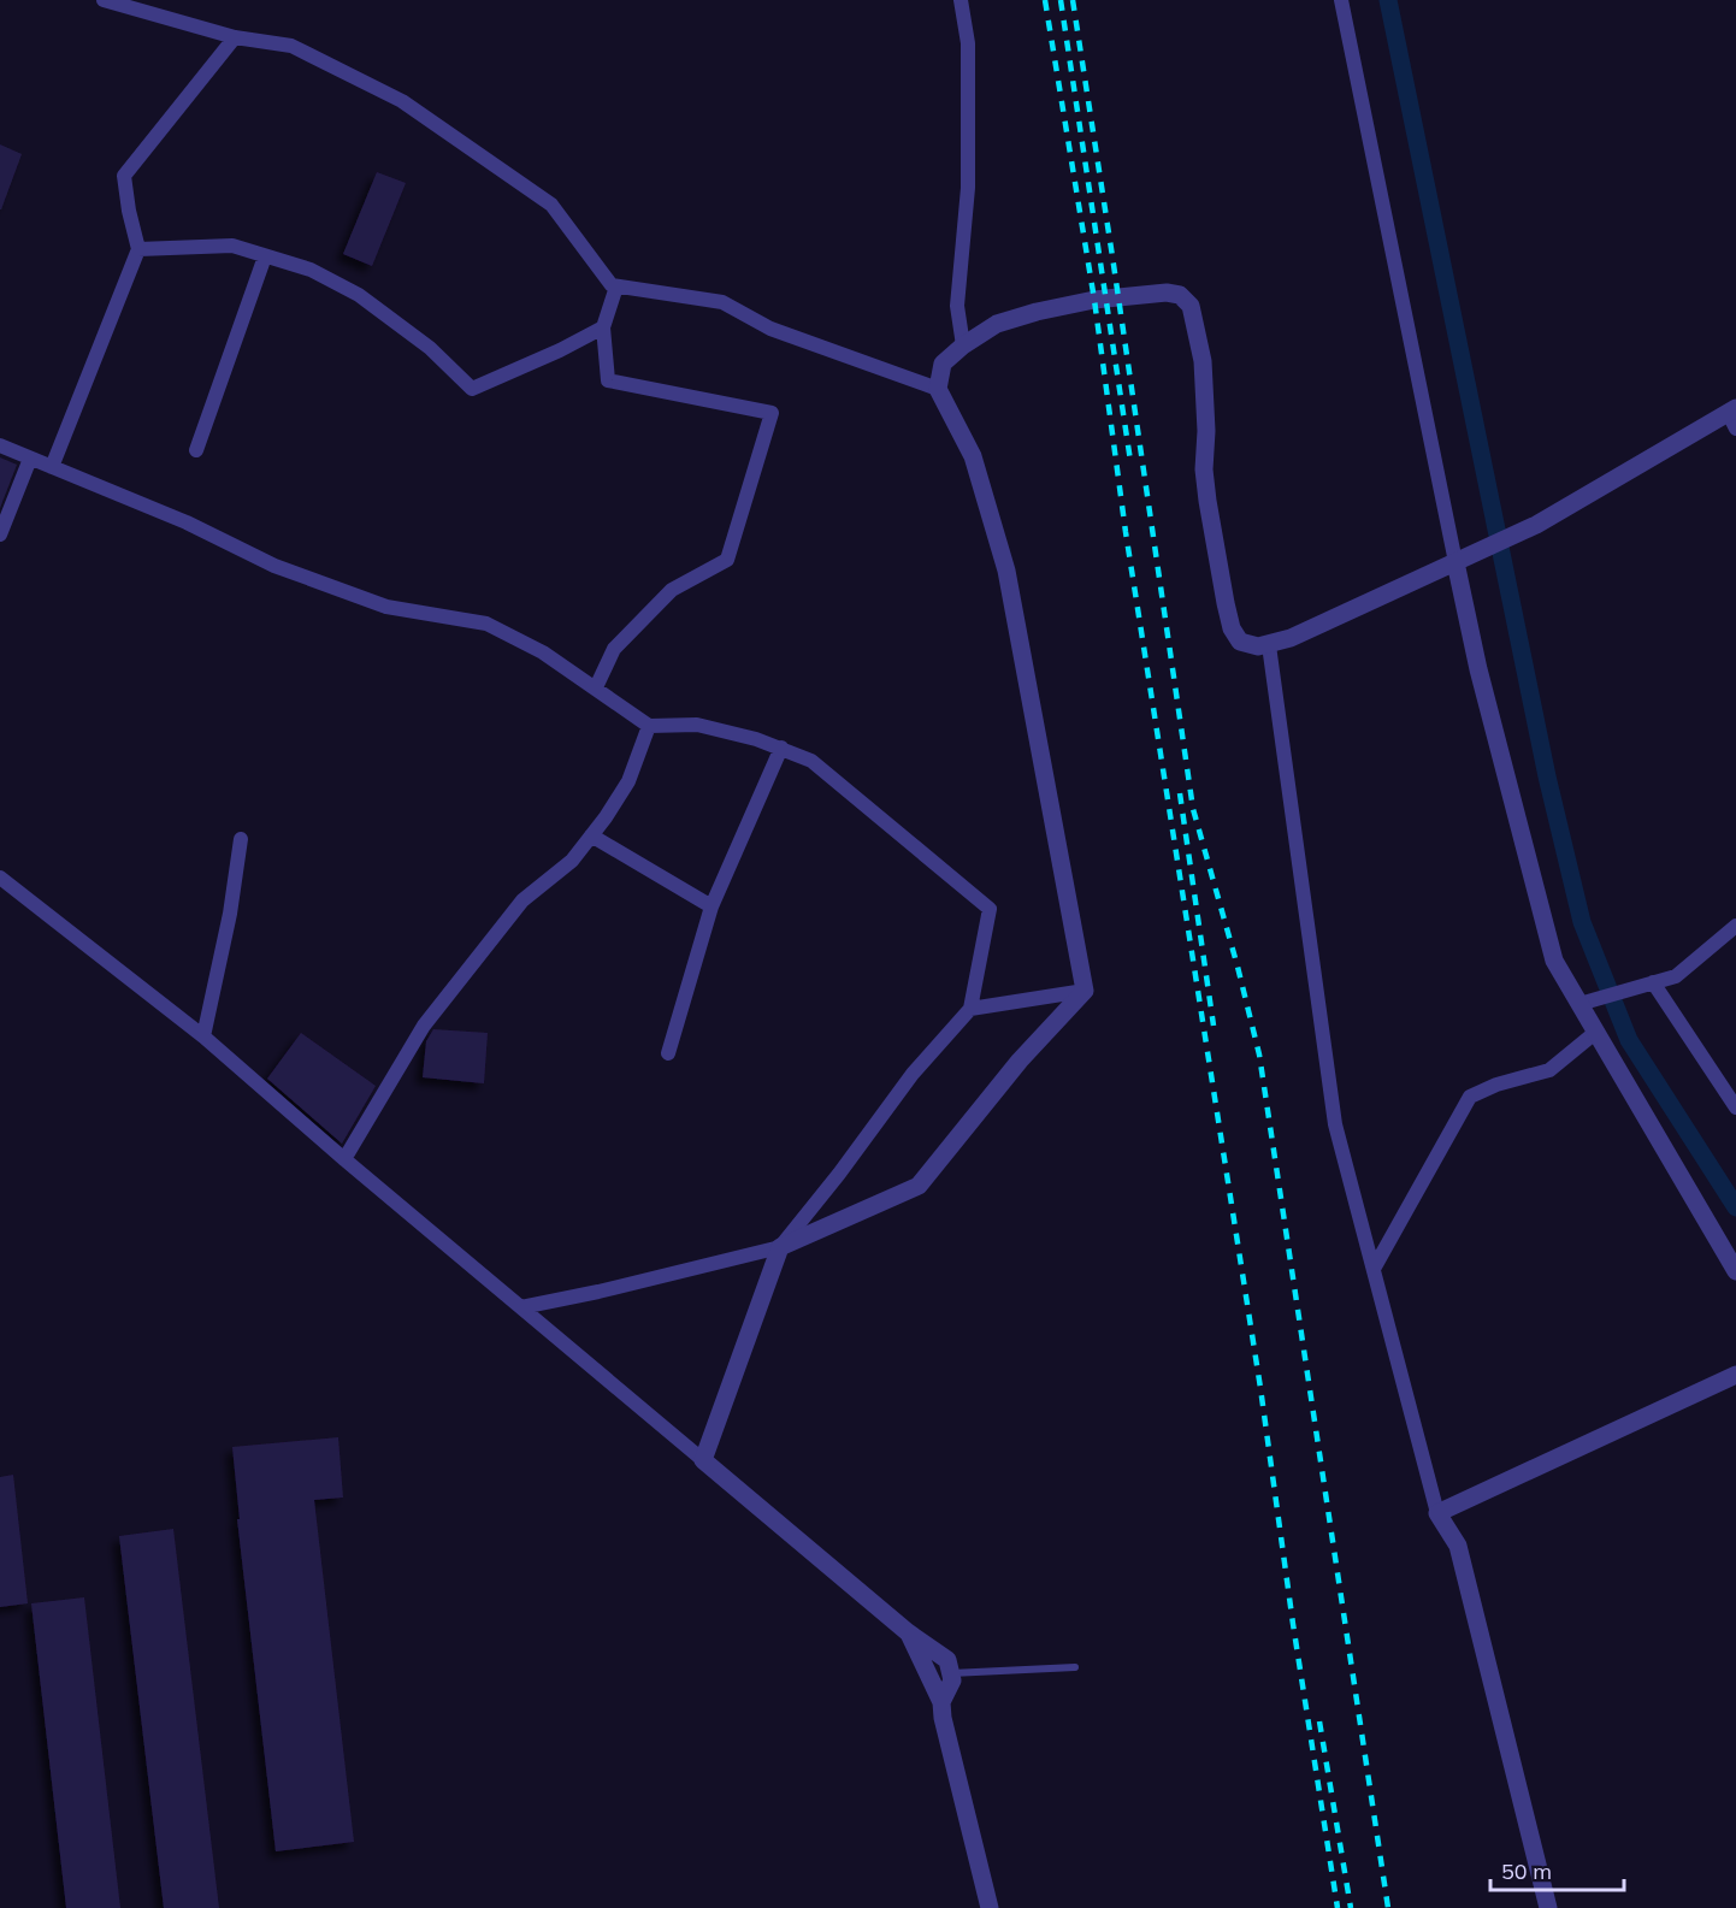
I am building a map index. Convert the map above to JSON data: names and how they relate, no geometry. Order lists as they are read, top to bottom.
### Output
{
  "scale_bar": "50 m"
}
